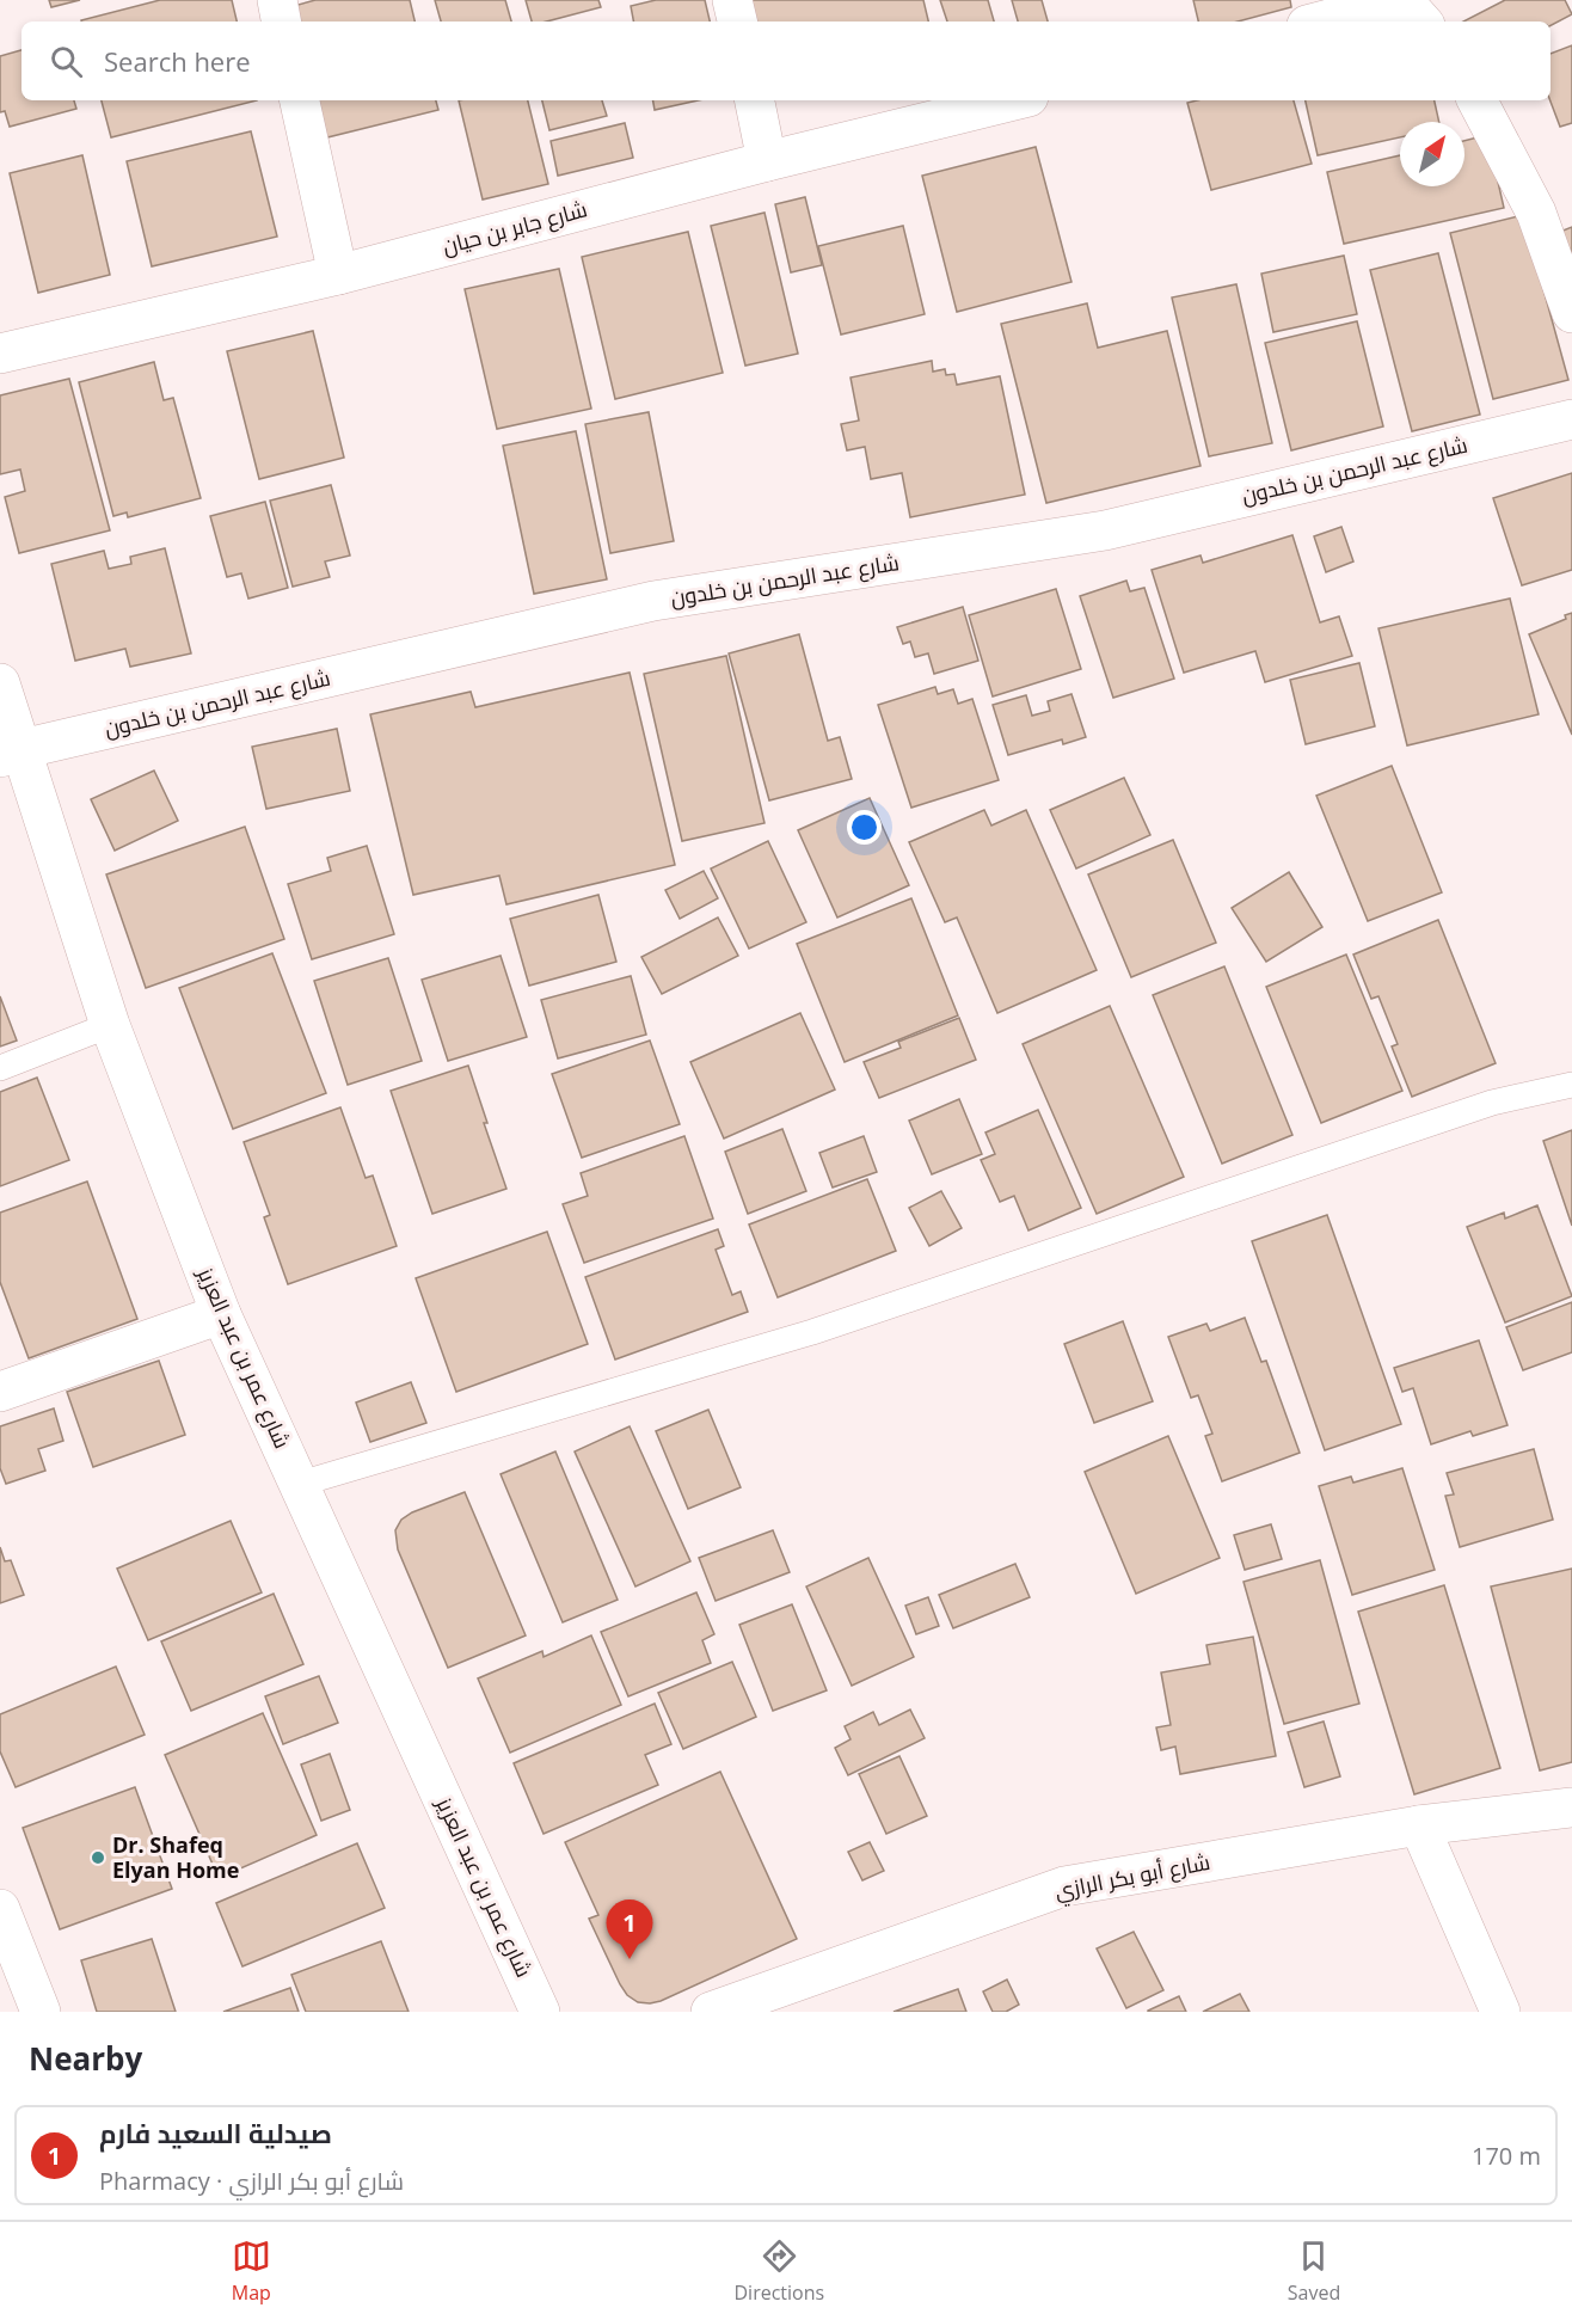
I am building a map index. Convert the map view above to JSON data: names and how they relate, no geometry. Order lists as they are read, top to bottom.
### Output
{
  "streets": {
    "street": [
      "شارع جابر بن حيان",
      "شارع عبد الرحمن بن خلدون",
      "شارع عمر بن عبد العزيز",
      "شارع أبو بكر الرازي"
    ]
  },
  "crossings": [
    ["شارع عبد الرحمن بن خلدون", "شارع عمر بن عبد العزيز"]
  ],
  "places": ["Dr. Shafeq Elyan Home"],
  "north": "top right",
  "page": {
    "search": "Search here",
    "pins": "1",
    "heading": "Nearby",
    "list": [
      {
        "mark": "1",
        "name": "صيدلية السعيد فارم",
        "note": "Pharmacy · شارع أبو بكر الرازي",
        "value": "170 m"
      }
    ],
    "nav": ["Map", "Directions", "Saved"]
  }
}
